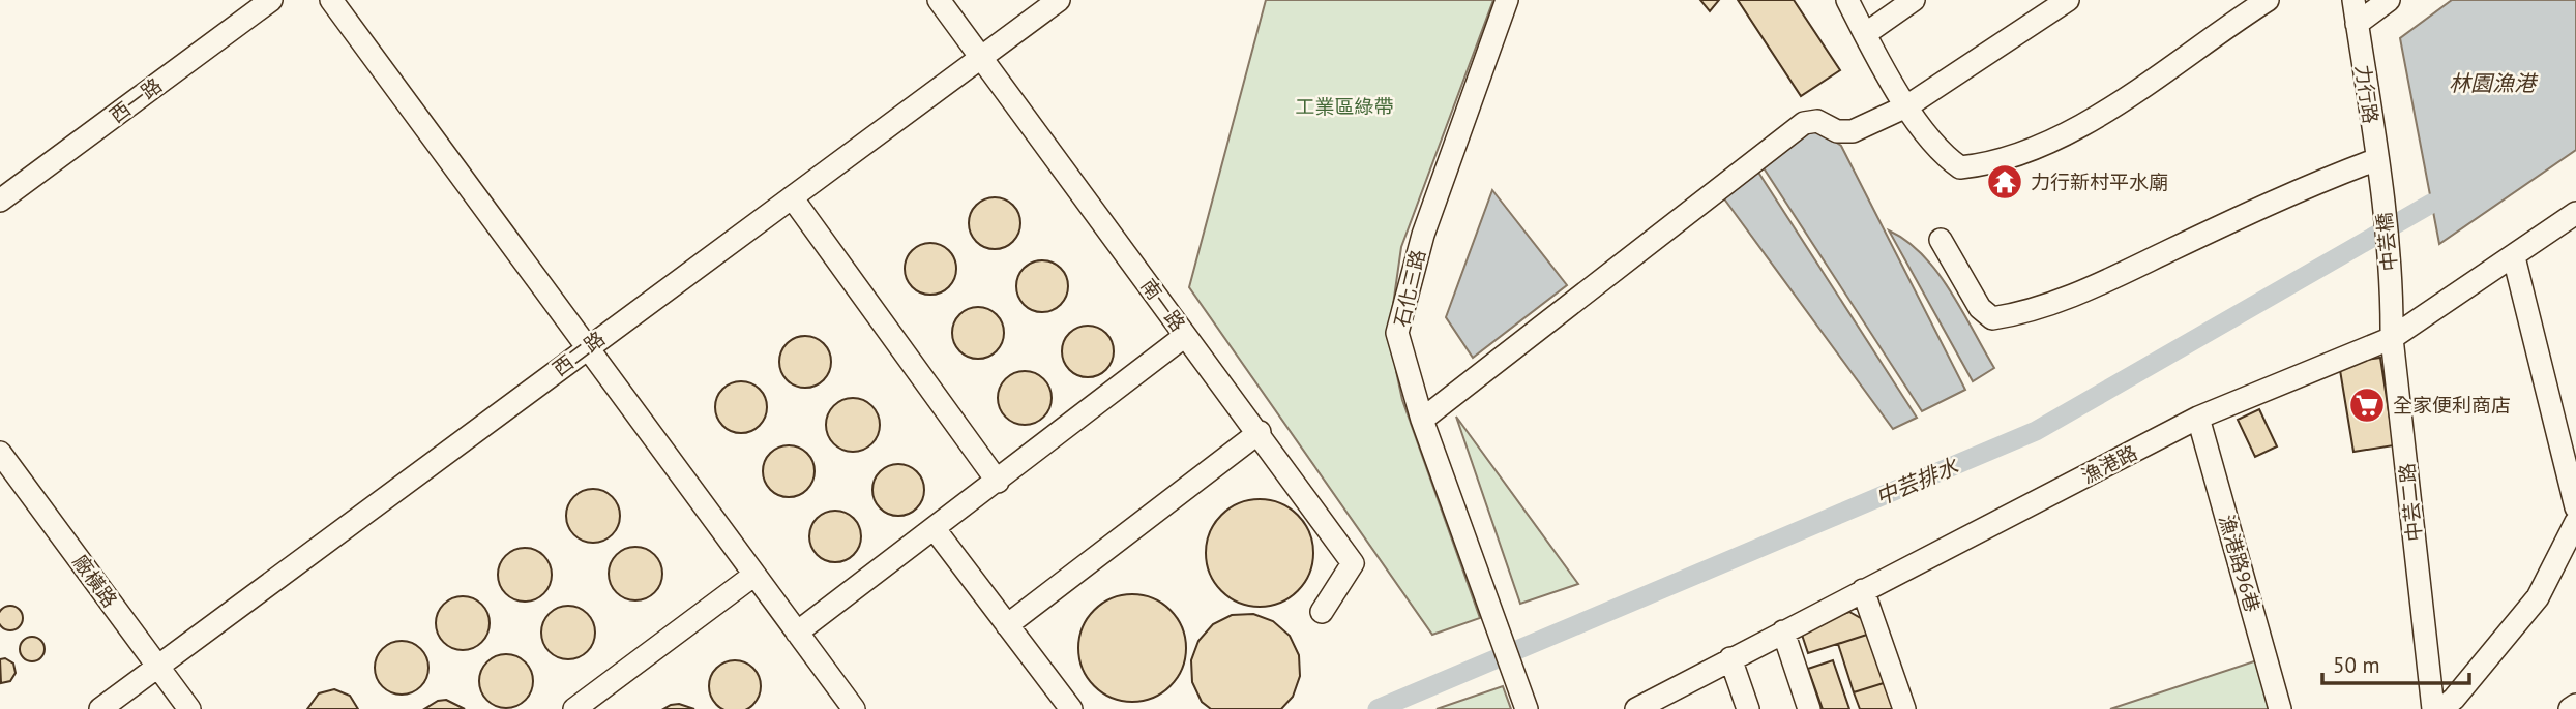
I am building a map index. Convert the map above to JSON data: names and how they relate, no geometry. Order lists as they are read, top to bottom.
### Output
{
  "streets": {
    "street": [
      "力行路",
      "西一路",
      "中芸橋",
      "石化三路",
      "南一路",
      "西二路",
      "漁港路",
      "中芸二路",
      "漁港路96巷",
      "廠橫路"
    ]
  },
  "crossings": [
    ["力行路", "中芸橋"],
    ["中芸橋", "中芸二路"],
    ["南一路", "西二路"],
    ["西二路", "廠橫路"],
    ["漁港路", "中芸二路"],
    ["漁港路", "漁港路96巷"]
  ],
  "water": ["林園漁港", "中芸排水"],
  "parks": ["工業區綠帶"],
  "places": {
    "temple": ["力行新村平水廟"],
    "supermarket": ["全家便利商店"]
  },
  "scale_bar": "50 m"
}
